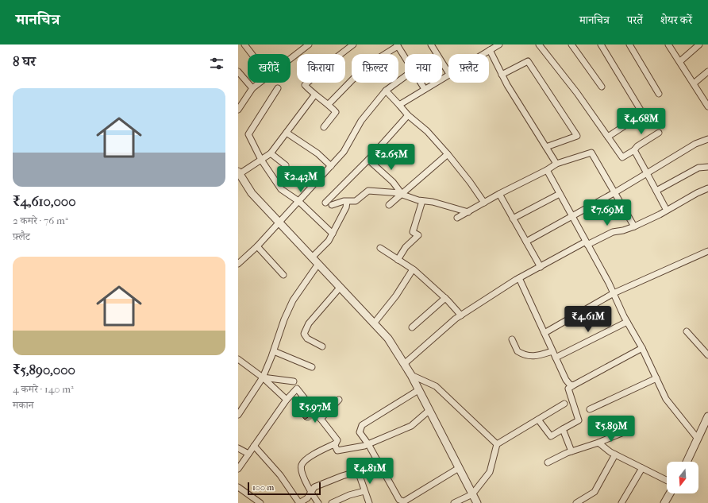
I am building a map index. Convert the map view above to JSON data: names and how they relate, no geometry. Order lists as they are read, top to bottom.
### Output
{
  "scale_bar": "100 m",
  "north": "bottom",
  "page": {
    "header": "मानचित्र",
    "nav": ["मानचित्र", "परतें", "शेयर करें"],
    "heading": "8 घर",
    "chip": [
      "खरीदें",
      "किराया",
      "फ़िल्टर",
      "नया",
      "फ़्लैट"
    ],
    "list": [
      {
        "name": "₹4,610,000",
        "note": "2 कमरे · 76 m² · फ़्लैट"
      },
      {
        "name": "₹5,890,000",
        "note": "4 कमरे · 140 m² · मकान"
      }
    ],
    "price": [
      "₹4.68M",
      "₹2.65M",
      "₹2.43M",
      "₹7.69M",
      "₹4.61M",
      "₹5.97M",
      "₹5.89M",
      "₹4.81M"
    ],
    "scale": "100 m"
  }
}
